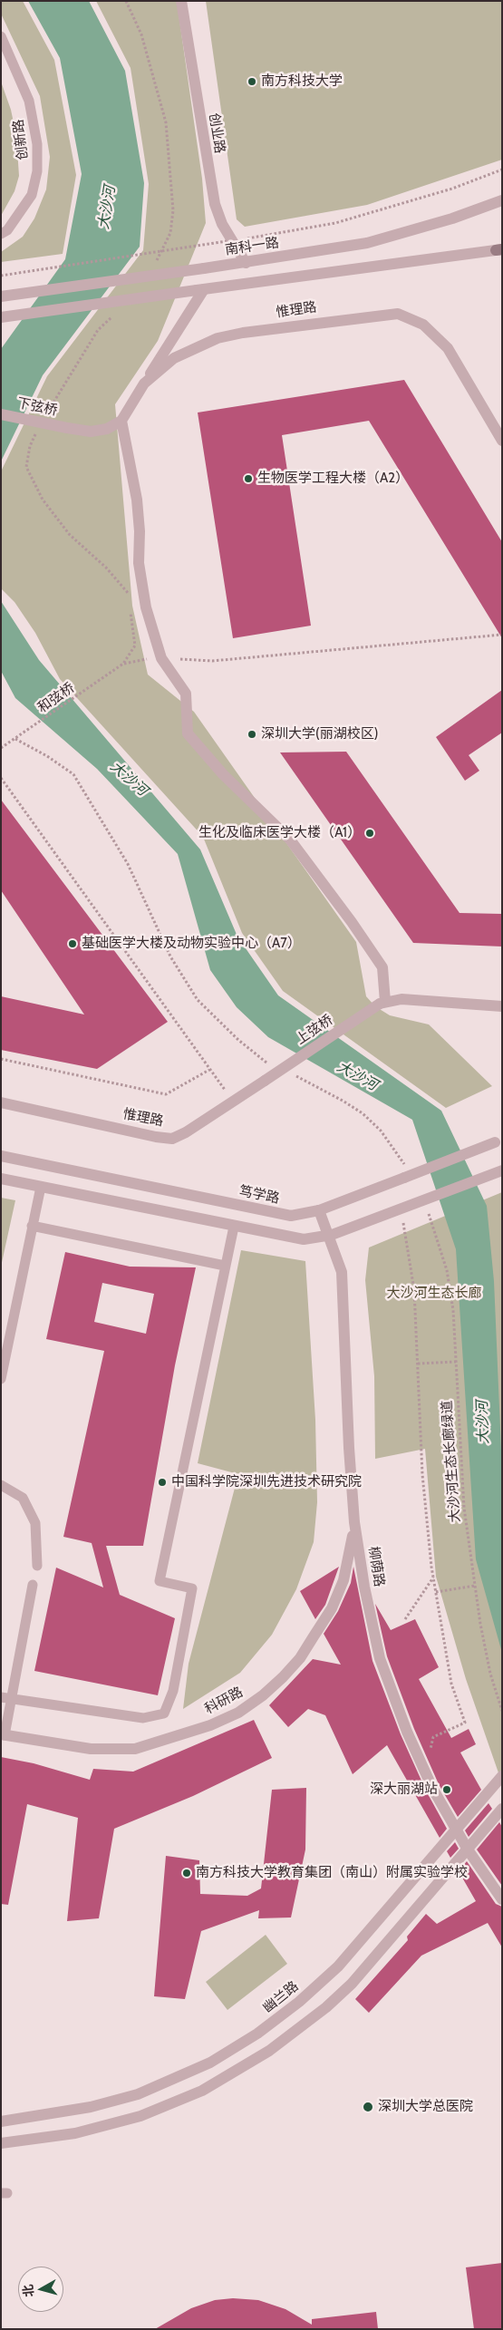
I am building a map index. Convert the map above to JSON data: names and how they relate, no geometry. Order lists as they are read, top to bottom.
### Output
{
  "streets": {
    "street": [
      "创业路",
      "南科一路",
      "惟理路",
      "下弦桥",
      "上弦桥",
      "笃学路",
      "柳荫路",
      "科研路",
      "幽兰路"
    ],
    "lane": ["创新路"],
    "path": ["和弦桥", "大沙河生态长廊绿道"]
  },
  "crossings": [
    ["创业路", "南科一路"],
    ["惟理路", "下弦桥"],
    ["惟理路", "上弦桥"],
    ["笃学路", "柳荫路"],
    ["柳荫路", "科研路"],
    ["柳荫路", "幽兰路"]
  ],
  "water": ["大沙河"],
  "parks": ["大沙河生态长廊"],
  "places": [
    "南方科技大学",
    "生物医学工程大楼（A2）",
    "深圳大学(丽湖校区)",
    "生化及临床医学大楼（A1）",
    "基础医学大楼及动物实验中心（A7）",
    "中国科学院深圳先进技术研究院",
    "深大丽湖站",
    "南方科技大学教育集团（南山）附属实验学校",
    "深圳大学总医院"
  ],
  "north": "left"
}
